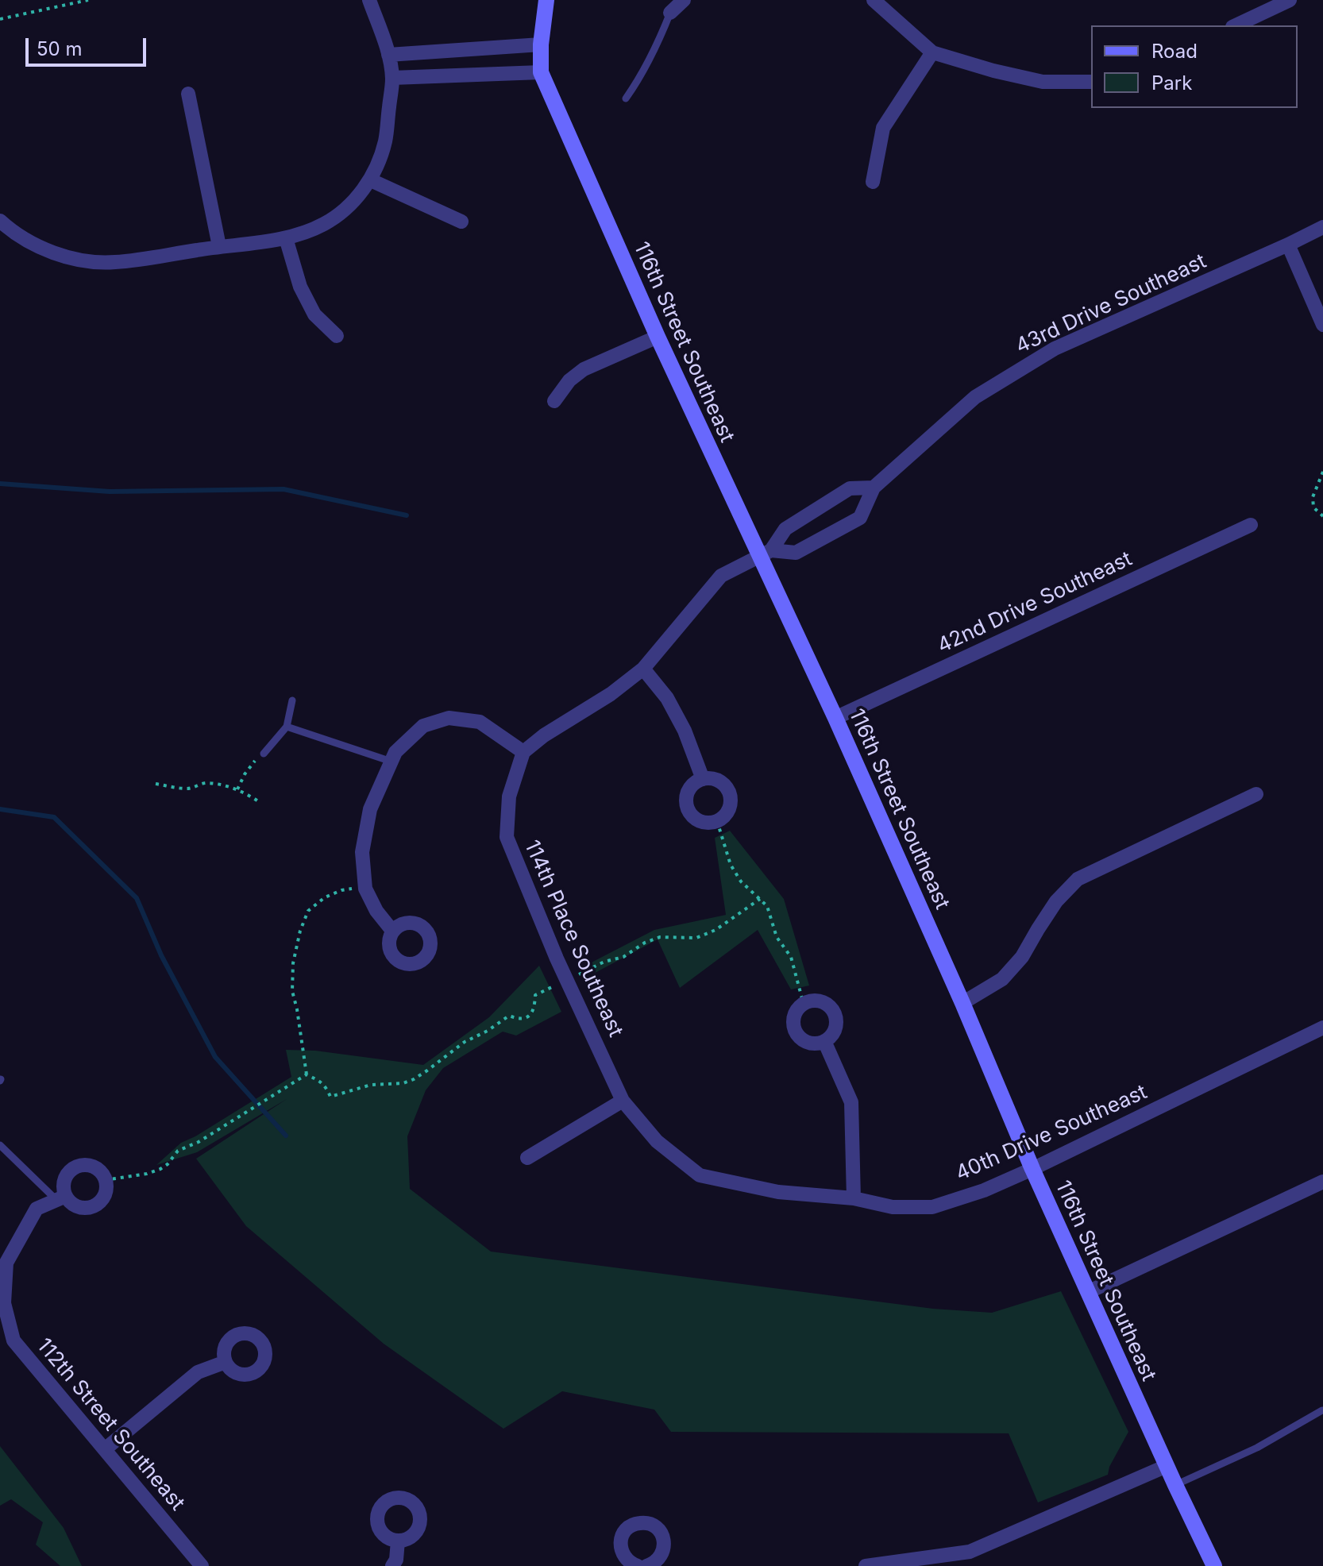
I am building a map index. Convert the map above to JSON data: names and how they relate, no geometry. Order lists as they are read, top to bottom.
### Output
{
  "streets": {
    "street": [
      "43rd Drive Southeast",
      "116th Street Southeast",
      "42nd Drive Southeast",
      "114th Place Southeast",
      "40th Drive Southeast",
      "112th Street Southeast"
    ]
  },
  "crossings": [
    ["43rd Drive Southeast", "116th Street Southeast"],
    ["43rd Drive Southeast", "114th Place Southeast"],
    ["116th Street Southeast", "42nd Drive Southeast"],
    ["116th Street Southeast", "40th Drive Southeast"],
    ["114th Place Southeast", "40th Drive Southeast"]
  ],
  "legend": ["Road", "Park"],
  "scale_bar": "50 m"
}
